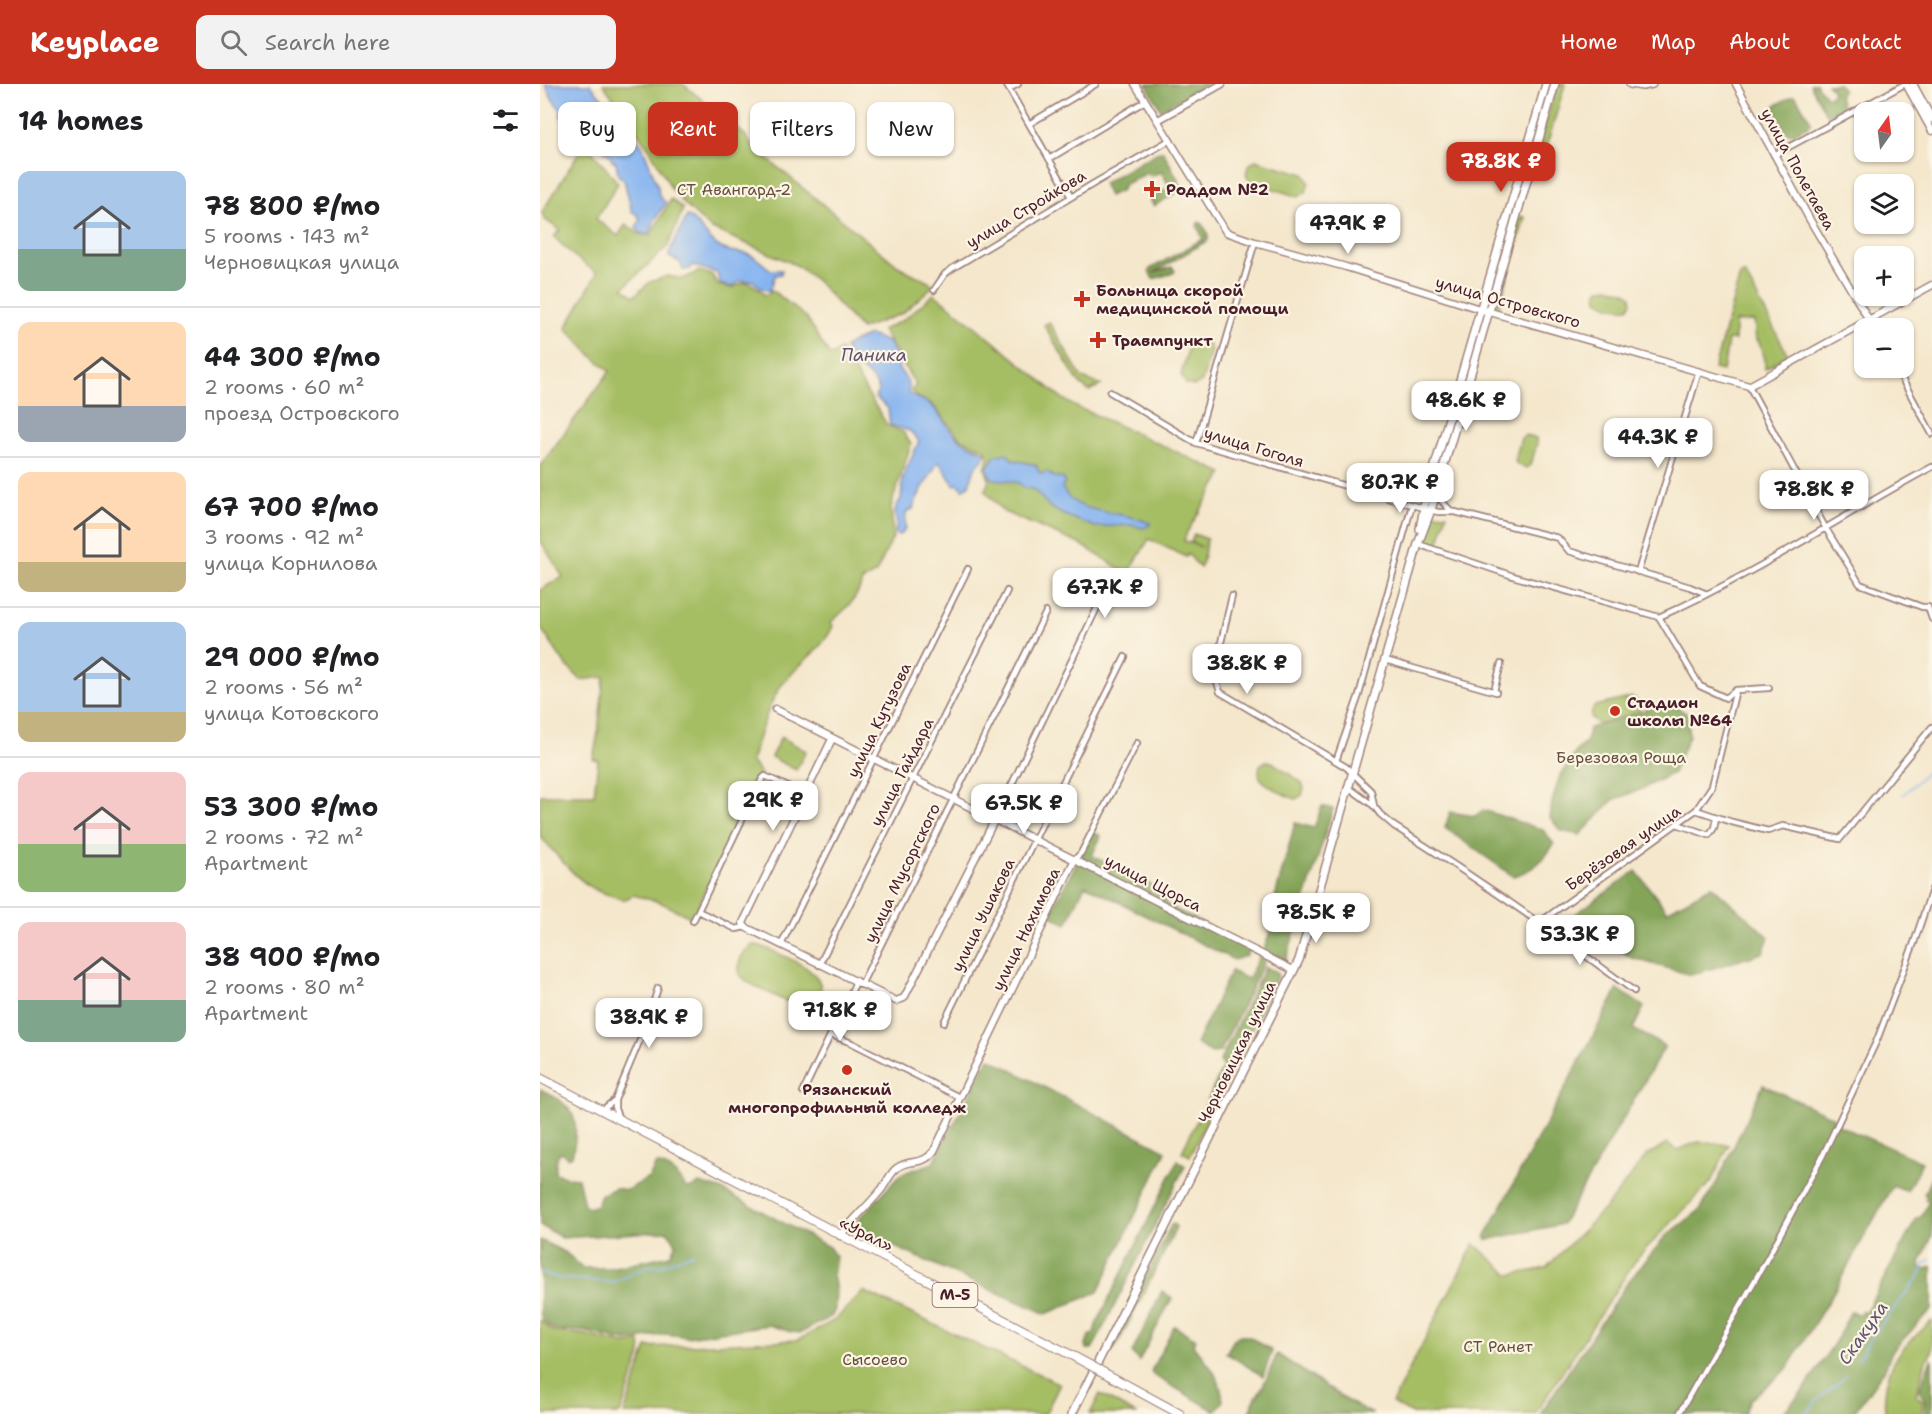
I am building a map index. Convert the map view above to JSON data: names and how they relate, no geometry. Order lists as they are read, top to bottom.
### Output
{
  "streets": {
    "highway": ["«Урал»", "М-5"],
    "main road": ["Черновицкая улица"],
    "street": [
      "улица Полетаева",
      "улица Стройкова",
      "улица Островского",
      "улица Гоголя",
      "улица Кутузова",
      "улица Гайдара",
      "Берёзовая улица",
      "улица Мусоргского",
      "улица Щорса",
      "улица Ушакова",
      "улица Нахимова"
    ]
  },
  "crossings": [
    ["улица Стройкова", "улица Островского"],
    ["улица Островского", "Черновицкая улица"],
    ["улица Гоголя", "Черновицкая улица"],
    ["улица Кутузова", "улица Щорса"],
    ["улица Гайдара", "улица Щорса"],
    ["улица Мусоргского", "улица Щорса"],
    ["улица Щорса", "улица Ушакова"],
    ["улица Щорса", "улица Нахимова"],
    ["улица Щорса", "Черновицкая улица"],
    ["улица Нахимова", "«Урал»"]
  ],
  "water": ["Паника", "Скакуха"],
  "parks": [
    "СТ Авангард-2",
    "Березовая Роща",
    "СТ Ранет",
    "Сысоево"
  ],
  "places": {
    "health": ["Роддом №2", "Больница скорой медицинской помощи", "Травмпункт"],
    "other": ["Стадион школы №64", "Рязанский многопрофильный колледж"]
  },
  "north": "top",
  "page": {
    "header": "Keyplace",
    "search": "Search here",
    "nav": [
      "Home",
      "Map",
      "About",
      "Contact"
    ],
    "heading": "14 homes",
    "map_buttons": ["+", "−"],
    "chip": [
      "Buy",
      "Rent",
      "Filters",
      "New"
    ],
    "price": [
      "78.8K ₽",
      "47.9K ₽",
      "48.6K ₽",
      "44.3K ₽",
      "80.7K ₽",
      "78.8K ₽",
      "67.7K ₽",
      "38.8K ₽",
      "29K ₽",
      "67.5K ₽",
      "78.5K ₽",
      "53.3K ₽",
      "71.8K ₽",
      "38.9K ₽"
    ],
    "list": [
      {
        "name": "78 800 ₽/mo",
        "note": "5 rooms · 143 m² · Черновицкая улица"
      },
      {
        "name": "44 300 ₽/mo",
        "note": "2 rooms · 60 m² · проезд Островского"
      },
      {
        "name": "67 700 ₽/mo",
        "note": "3 rooms · 92 m² · улица Корнилова"
      },
      {
        "name": "29 000 ₽/mo",
        "note": "2 rooms · 56 m² · улица Котовского"
      },
      {
        "name": "53 300 ₽/mo",
        "note": "2 rooms · 72 m² · Apartment"
      },
      {
        "name": "38 900 ₽/mo",
        "note": "2 rooms · 80 m² · Apartment"
      }
    ]
  }
}
